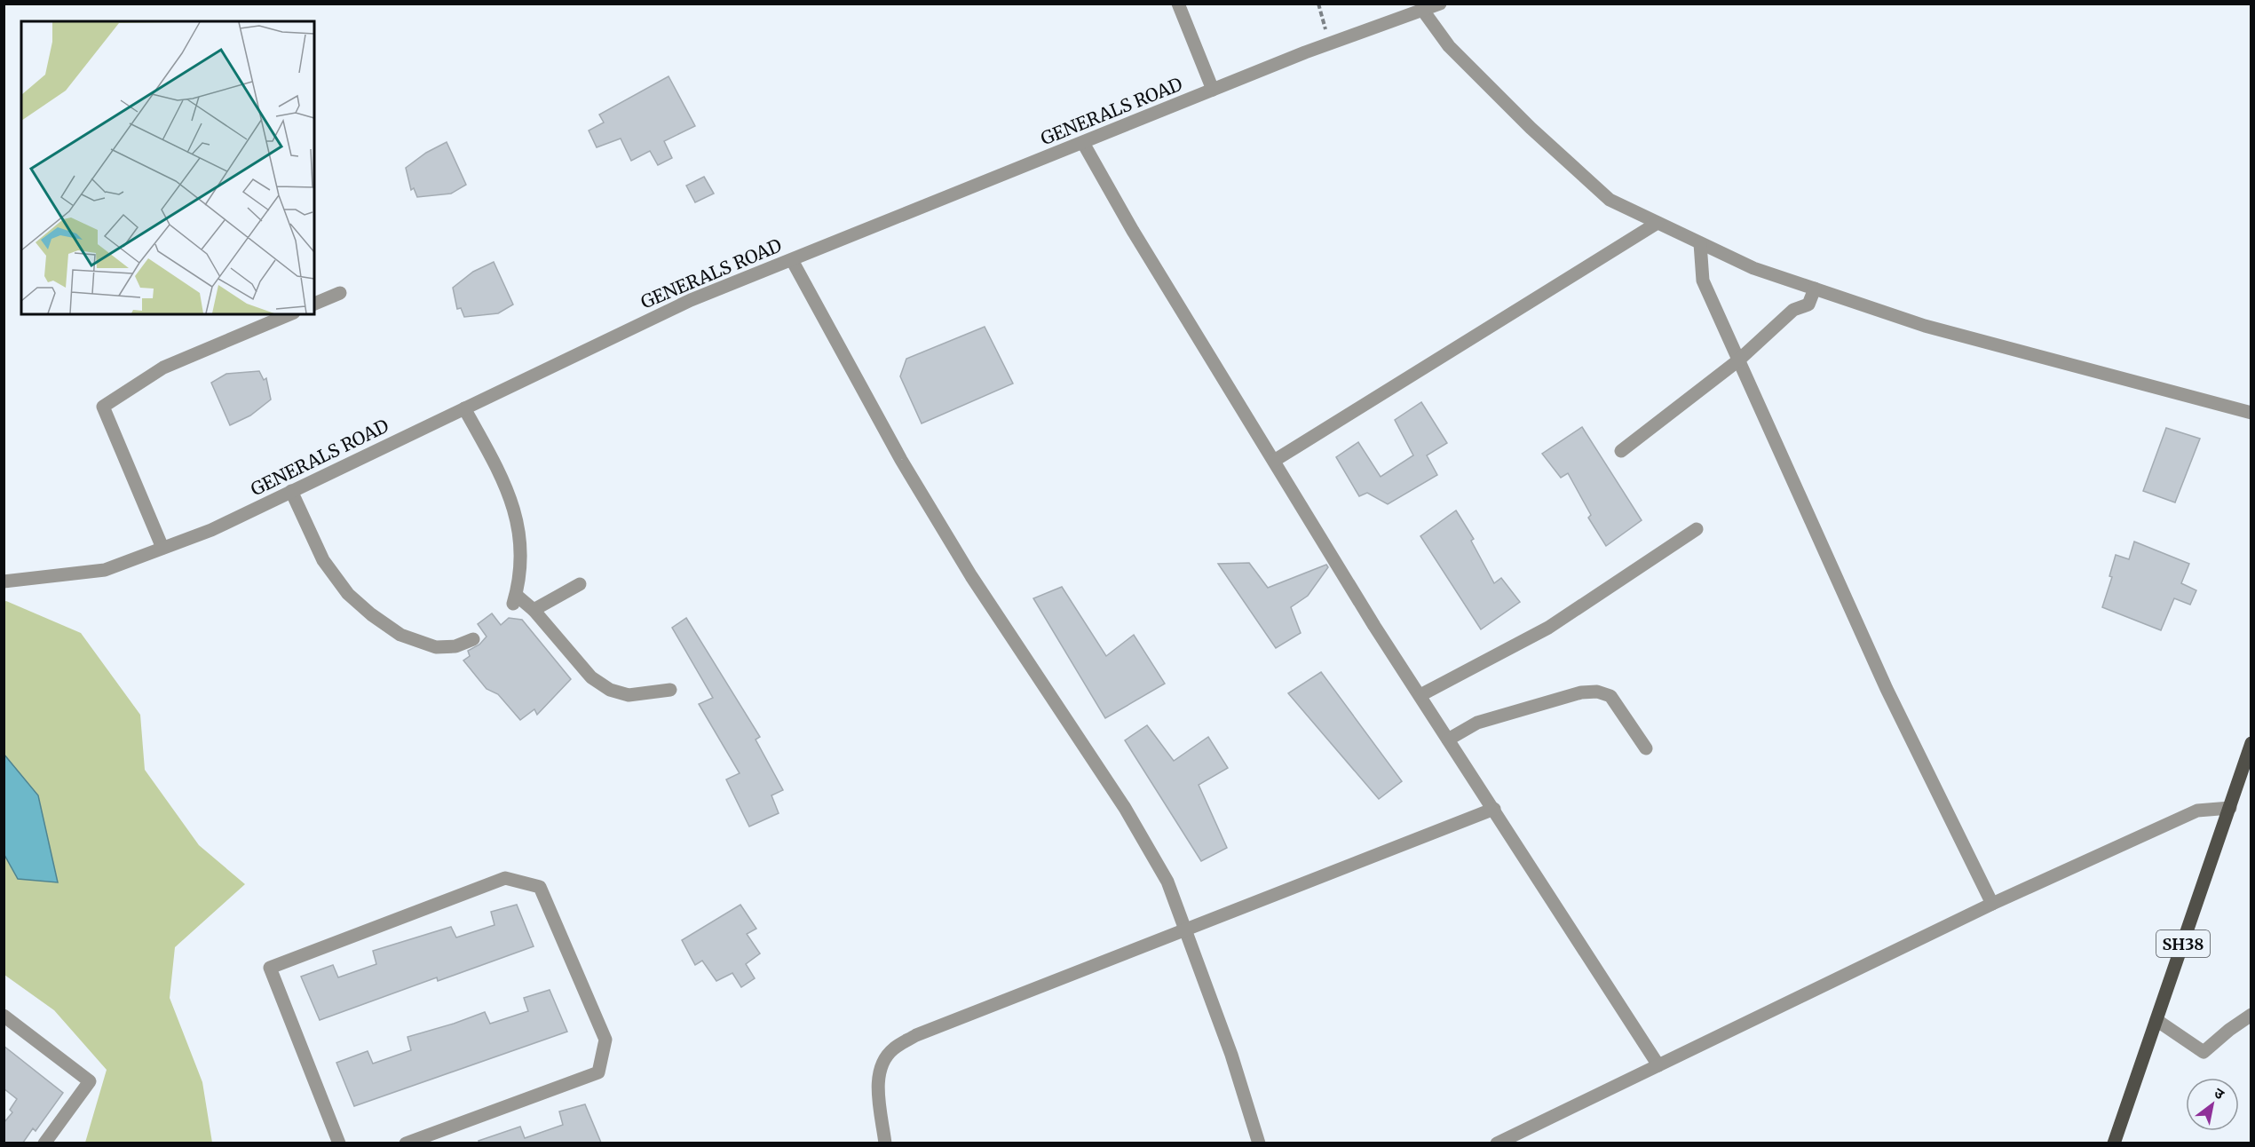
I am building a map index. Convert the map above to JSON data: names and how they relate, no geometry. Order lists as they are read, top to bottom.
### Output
{
  "streets": {
    "main road": ["SH38"],
    "street": ["GENERALS ROAD"]
  },
  "north": "top right"
}
